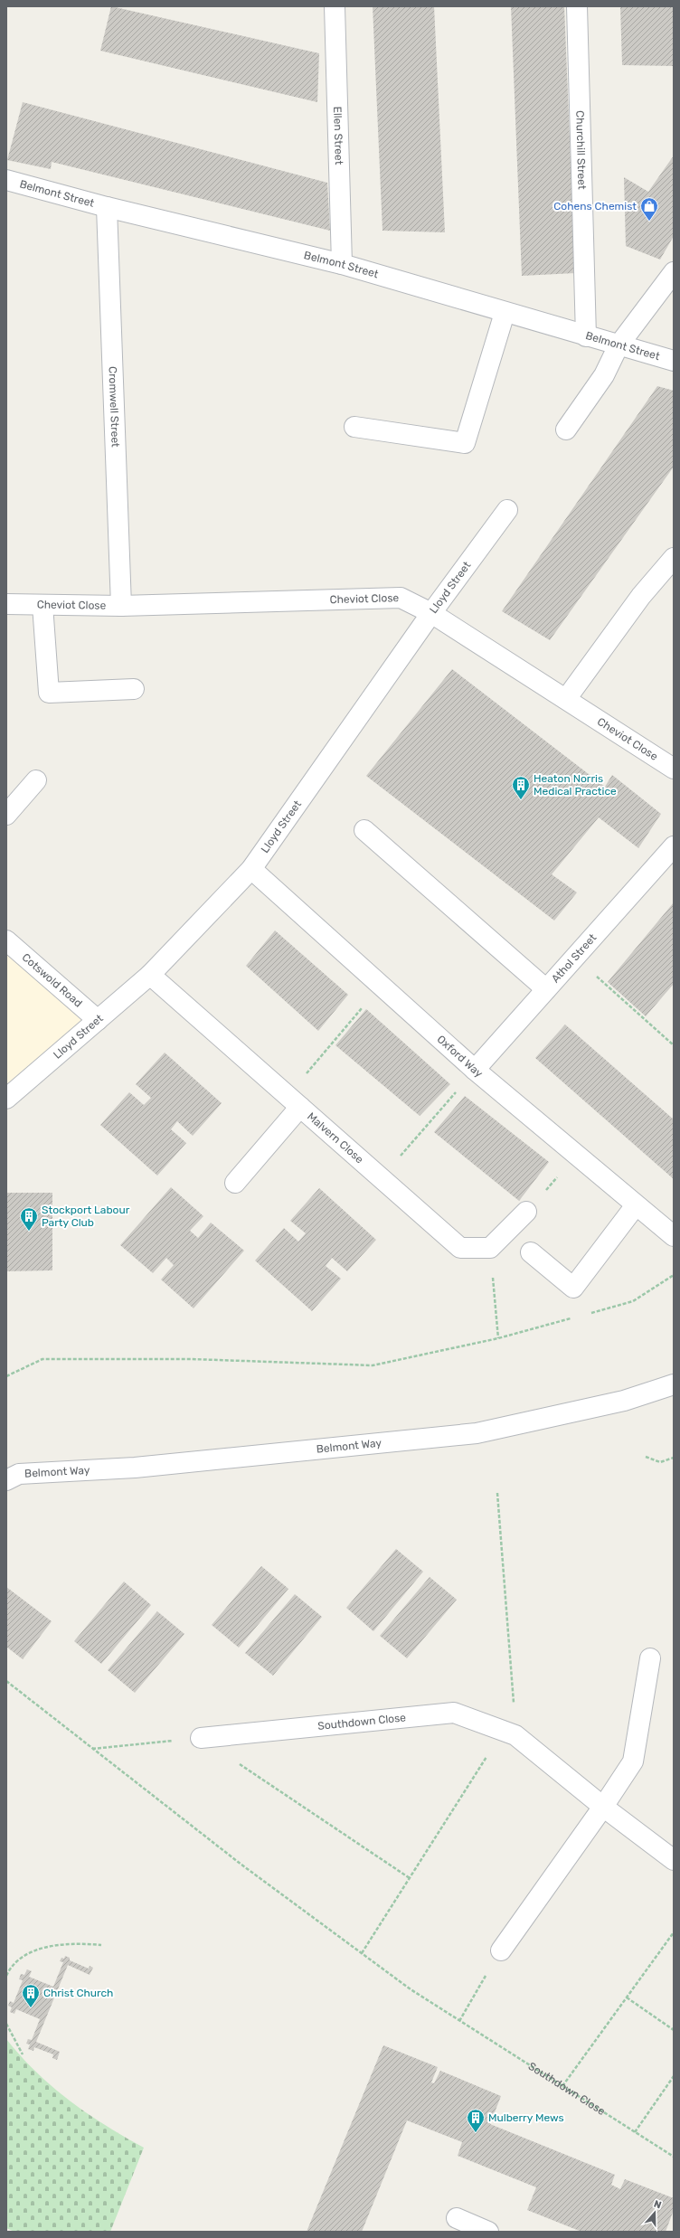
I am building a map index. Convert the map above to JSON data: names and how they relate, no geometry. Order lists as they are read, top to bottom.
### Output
{
  "streets": {
    "street": [
      "Ellen Street",
      "Churchill Street",
      "Belmont Street",
      "Cromwell Street",
      "Lloyd Street",
      "Cheviot Close",
      "Athol Street",
      "Cotswold Road",
      "Oxford Way",
      "Malvern Close",
      "Belmont Way",
      "Southdown Close"
    ]
  },
  "crossings": [
    ["Ellen Street", "Belmont Street"],
    ["Churchill Street", "Belmont Street"],
    ["Belmont Street", "Cromwell Street"],
    ["Cromwell Street", "Cheviot Close"],
    ["Lloyd Street", "Cheviot Close"],
    ["Lloyd Street", "Cotswold Road"],
    ["Lloyd Street", "Oxford Way"],
    ["Lloyd Street", "Malvern Close"],
    ["Athol Street", "Oxford Way"]
  ],
  "places": {
    "shop": ["Cohens Chemist"],
    "building": [
      "Heaton Norris Medical Practice",
      "Stockport Labour Party Club",
      "Christ Church",
      "Mulberry Mews"
    ]
  },
  "north": "top"
}
